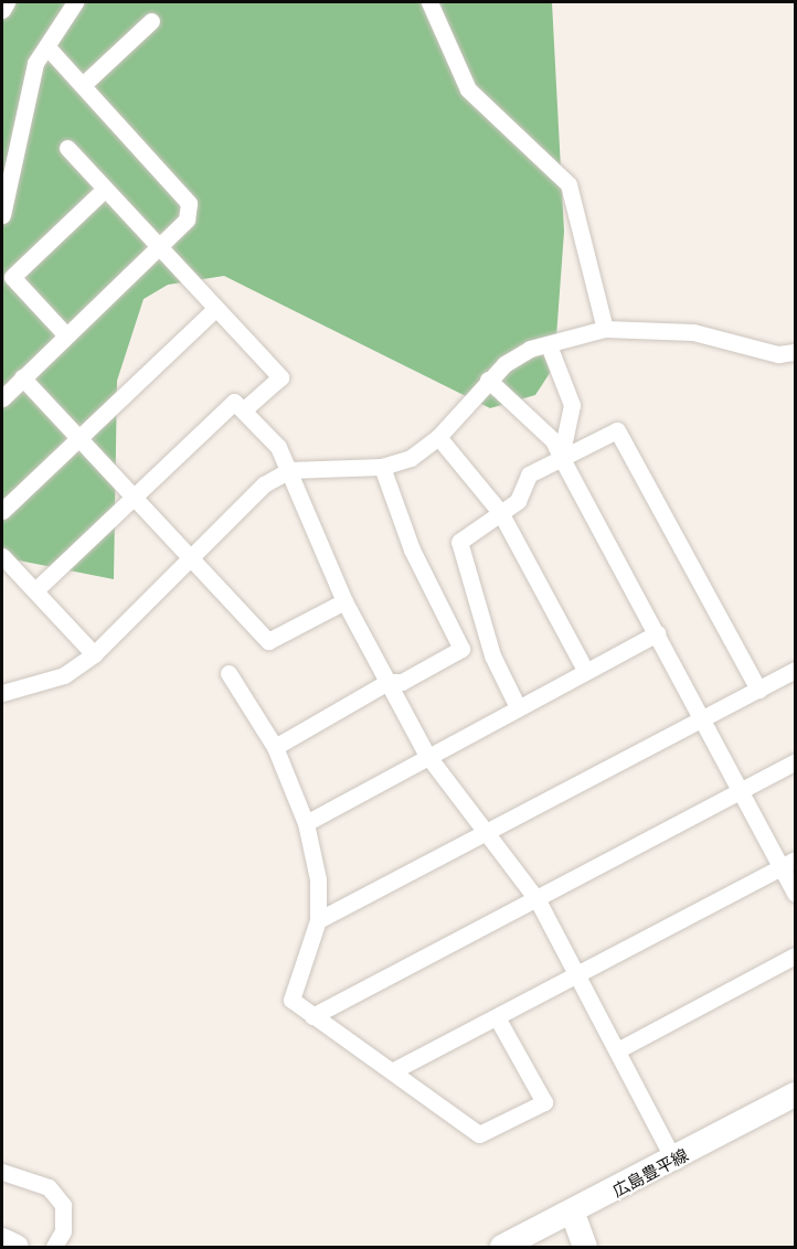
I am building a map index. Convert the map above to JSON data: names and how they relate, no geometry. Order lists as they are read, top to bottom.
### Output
{
  "streets": {
    "main road": ["広島豊平線"]
  }
}
